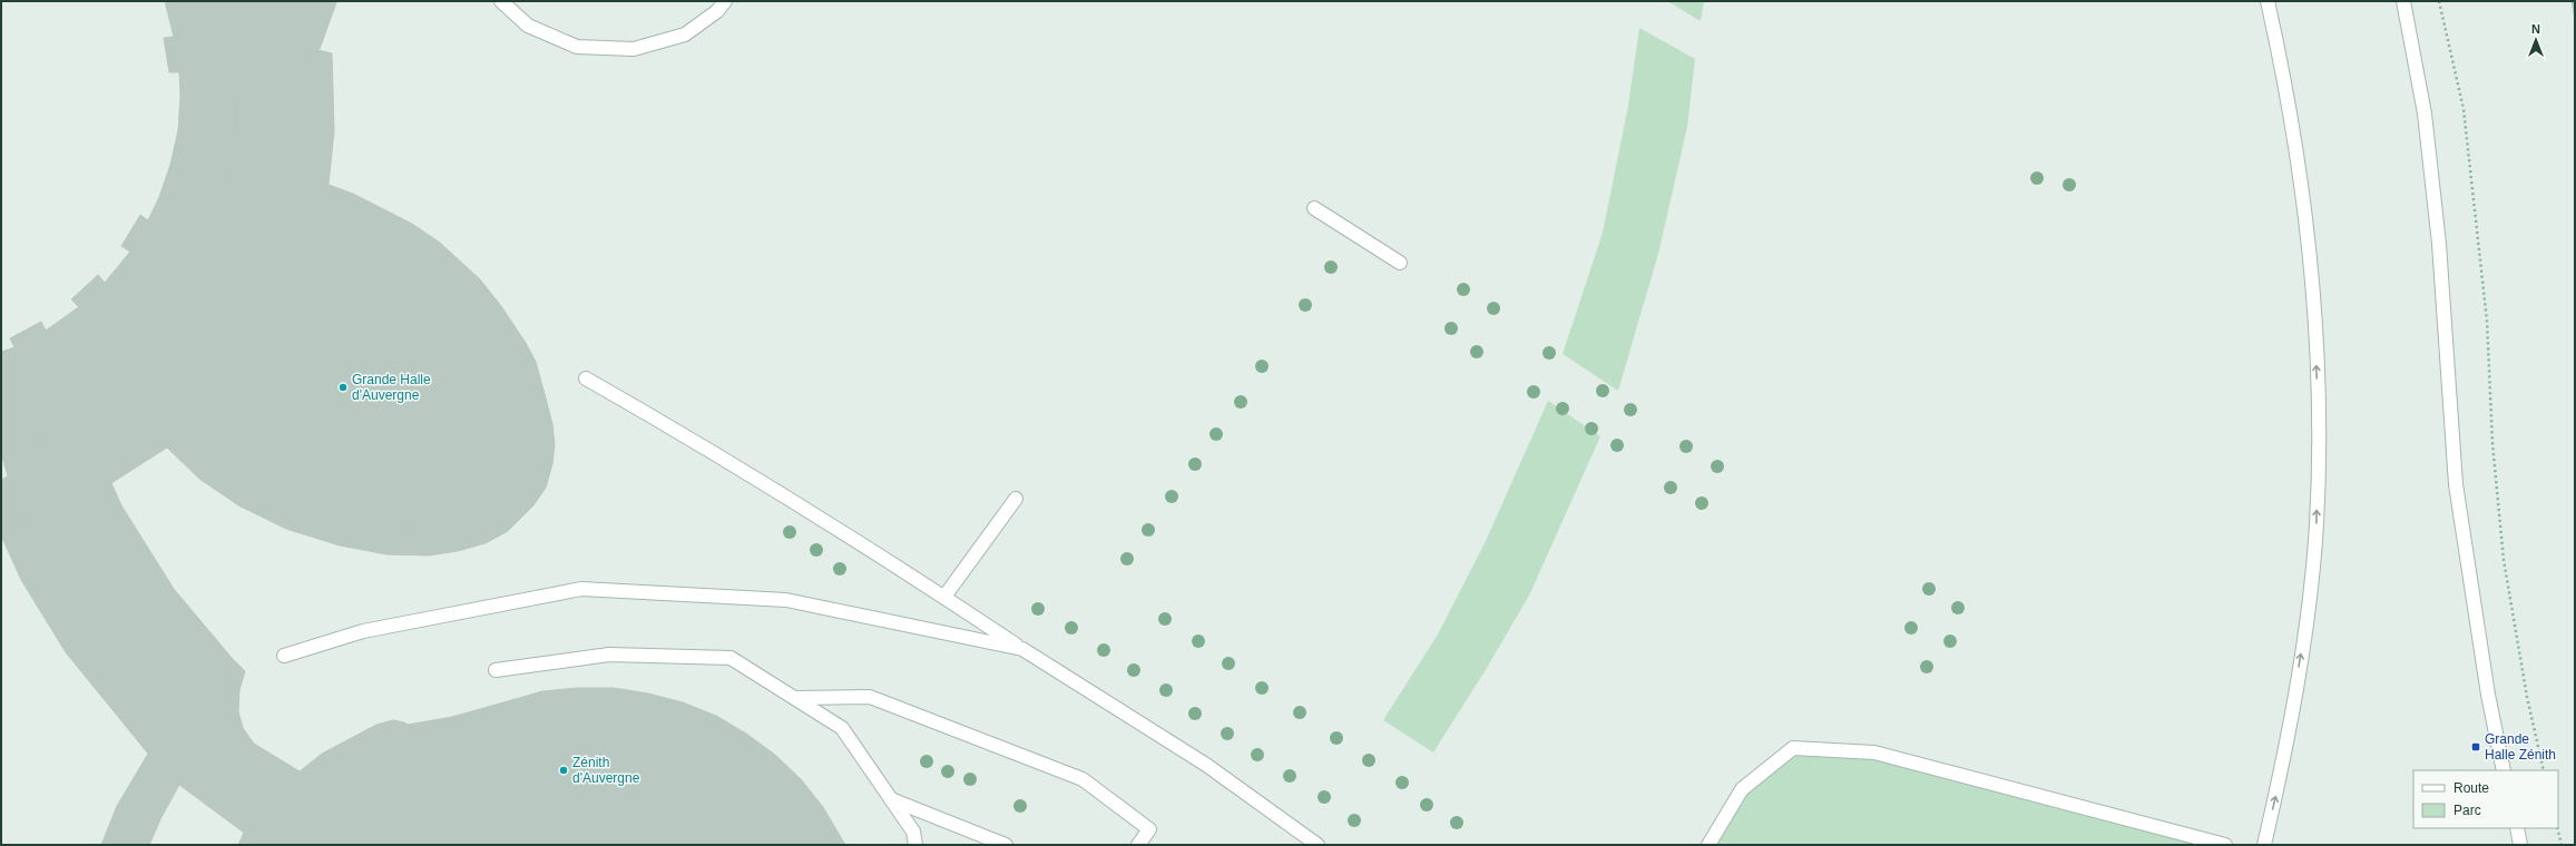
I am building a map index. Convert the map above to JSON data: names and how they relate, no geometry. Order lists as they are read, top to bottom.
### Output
{
  "places": {
    "other": ["Grande Halle d'Auvergne", "Zénith d'Auvergne"],
    "transit": ["Grande Halle Zénith"]
  },
  "legend": ["Route", "Parc"],
  "north": "top"
}
